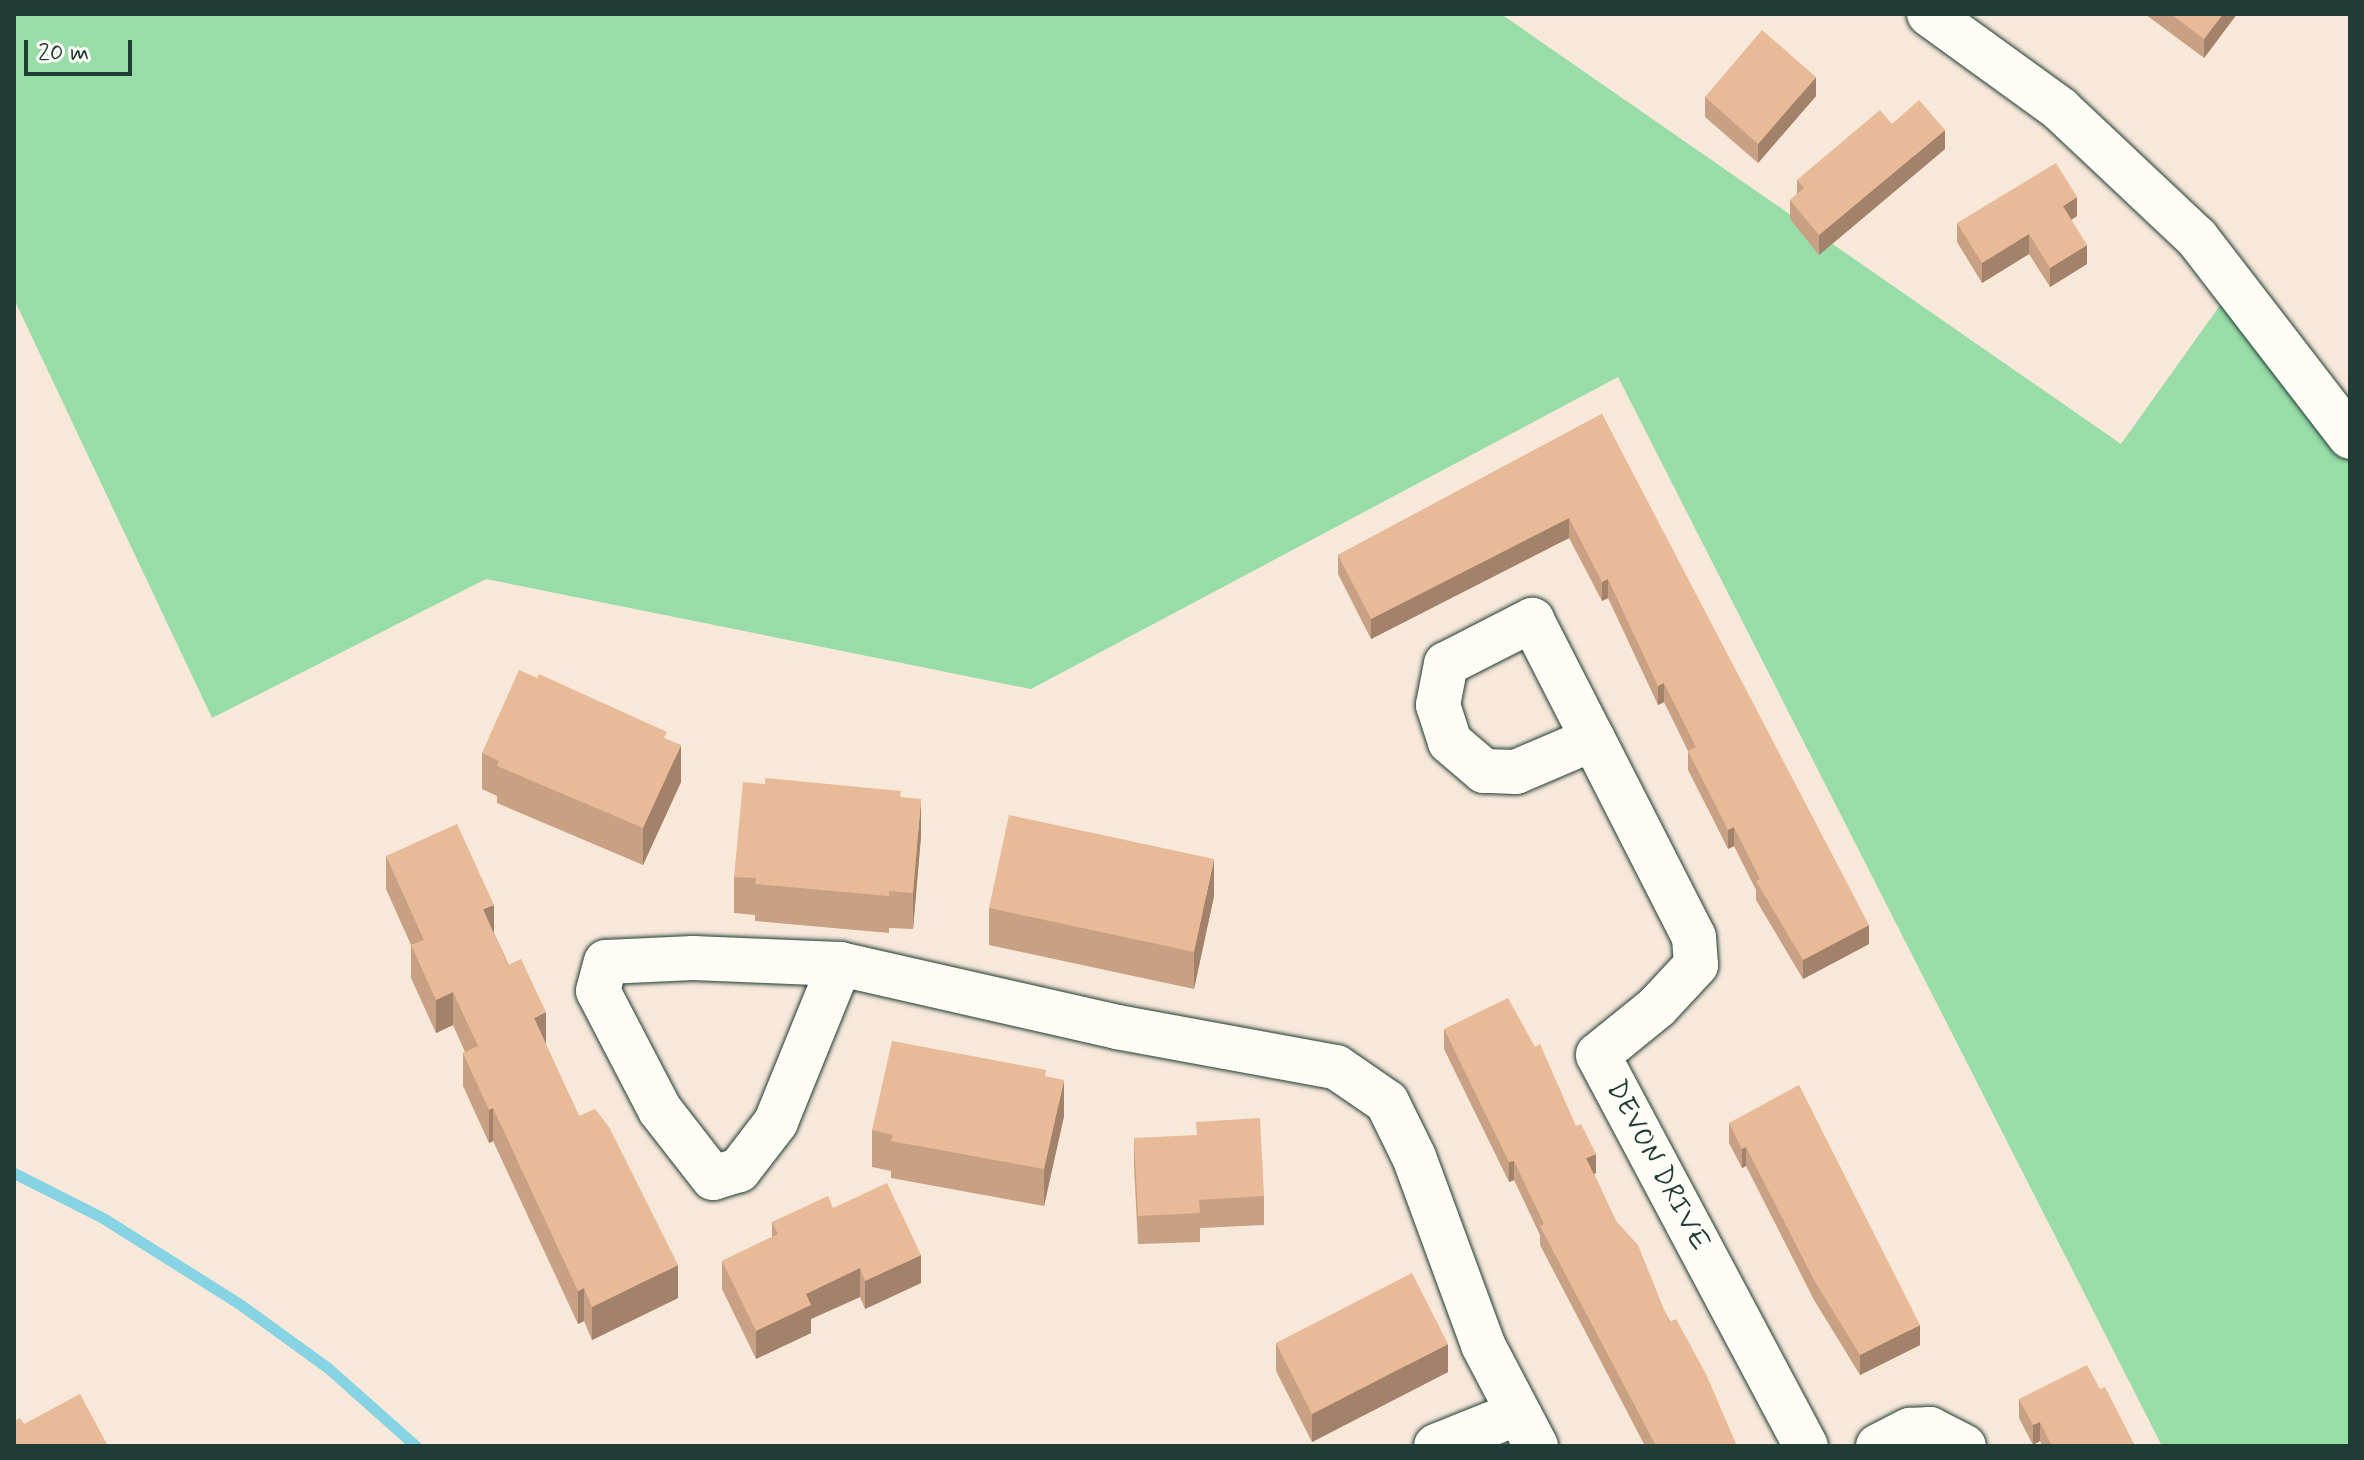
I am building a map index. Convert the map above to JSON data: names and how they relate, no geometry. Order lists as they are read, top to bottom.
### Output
{
  "streets": {
    "street": ["DEVON DRIVE"]
  },
  "scale_bar": "20 m"
}
